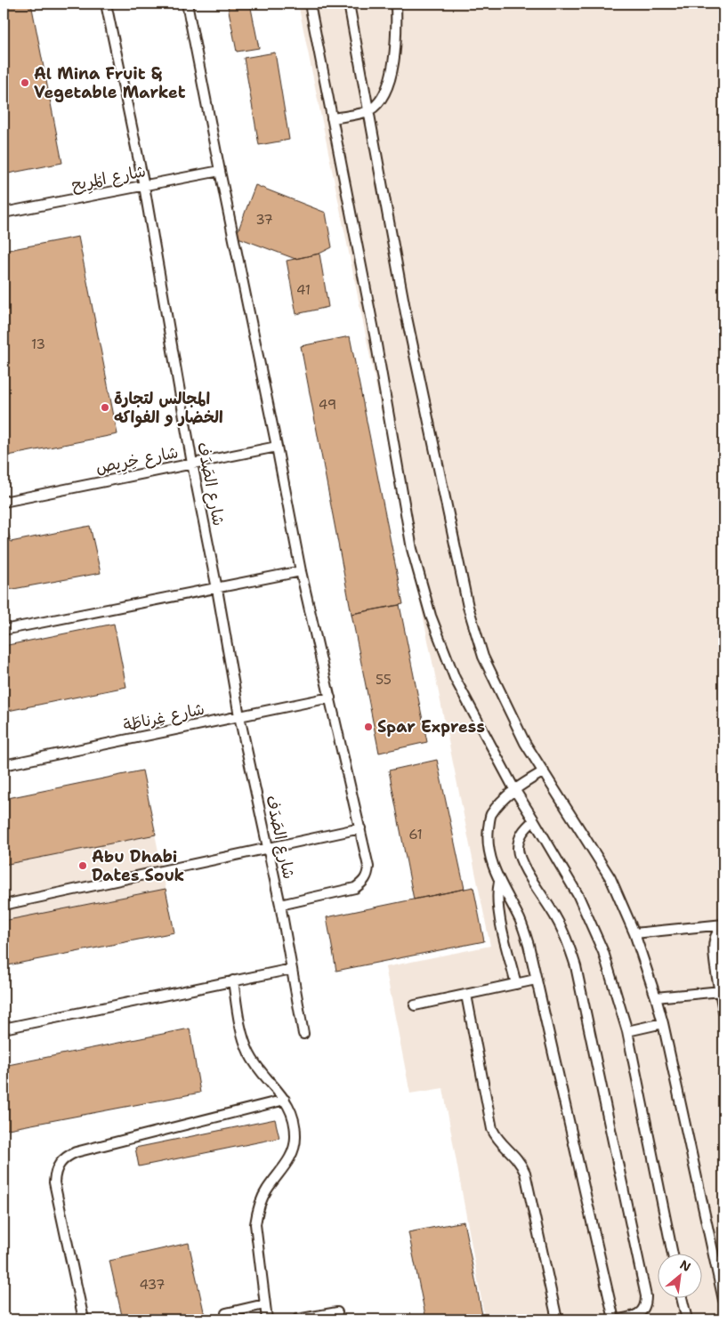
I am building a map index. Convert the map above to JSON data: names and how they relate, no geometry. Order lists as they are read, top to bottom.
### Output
{
  "streets": {
    "lane": [
      "شارع المُرِيح",
      "شارع خِرِيص",
      "شارع الصَدَف",
      "شارع غِرناطَة"
    ]
  },
  "crossings": [
    ["شارع المُرِيح", "شارع الصَدَف"],
    ["شارع خِرِيص", "شارع الصَدَف"],
    ["شارع الصَدَف", "شارع غِرناطَة"]
  ],
  "places": [
    "Al Mina Fruit & Vegetable Market",
    "المجالس لتجارة الخضار و الفواكه",
    "Spar Express",
    "Abu Dhabi Dates Souk"
  ],
  "house_numbers": [
    "37",
    "41",
    "13",
    "49",
    "55",
    "61",
    "437"
  ],
  "north": "top right"
}
